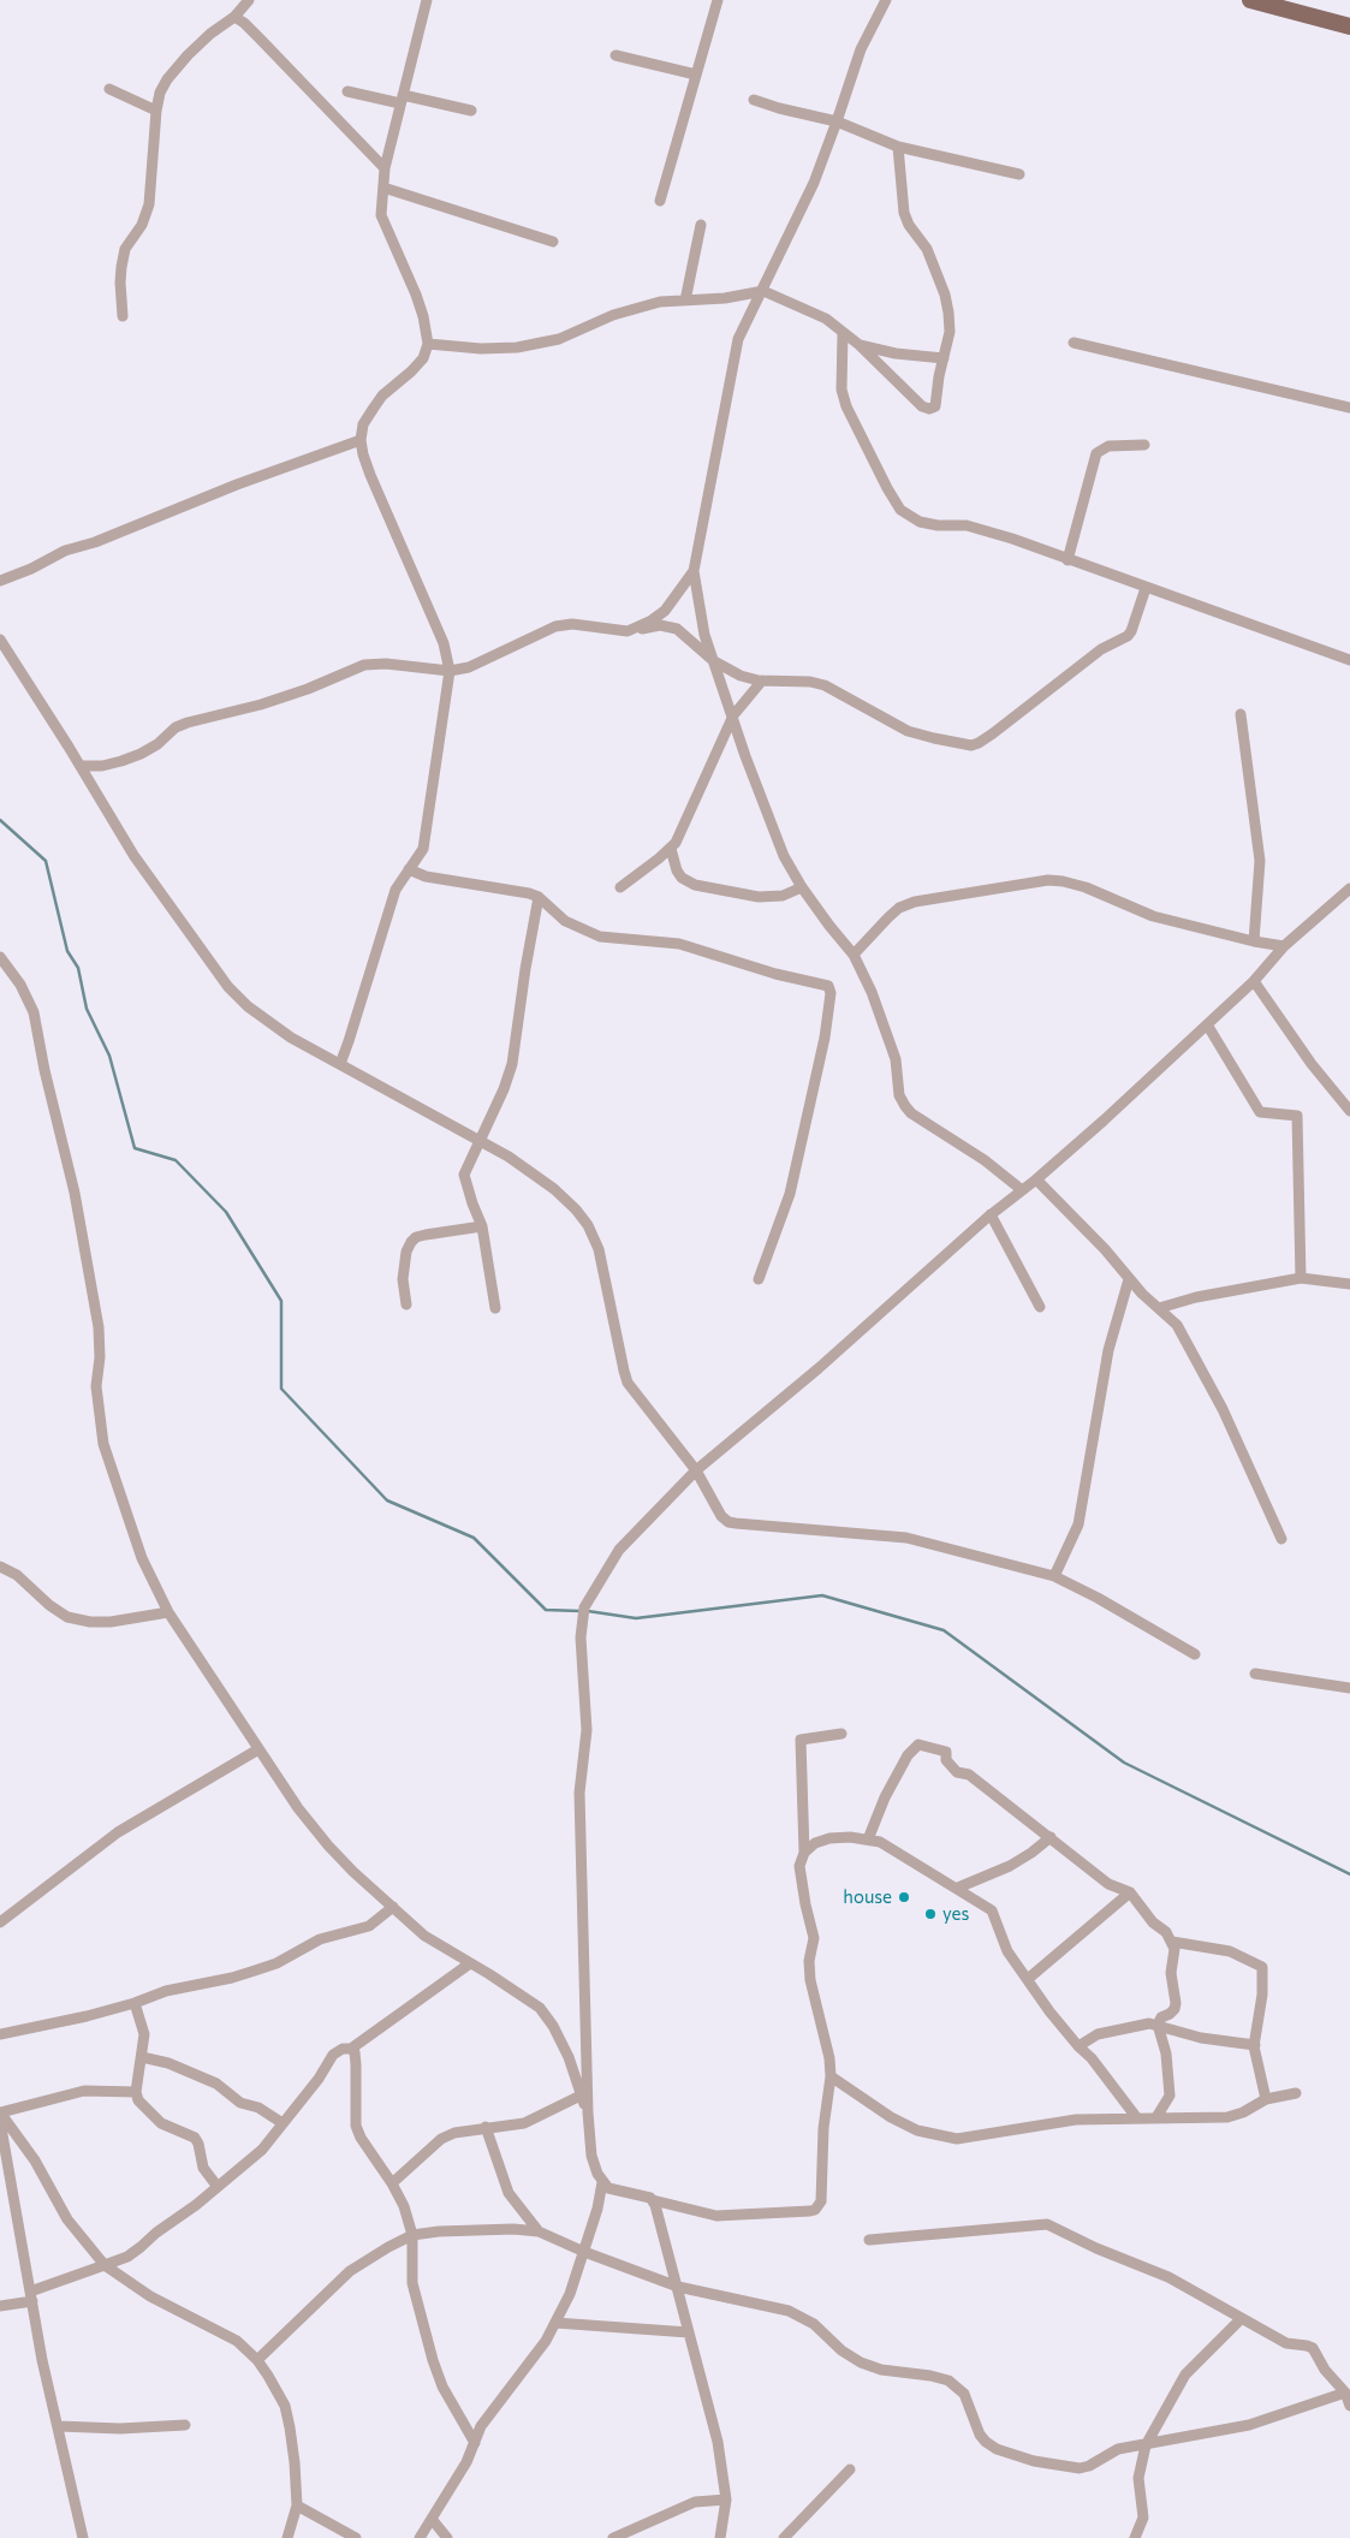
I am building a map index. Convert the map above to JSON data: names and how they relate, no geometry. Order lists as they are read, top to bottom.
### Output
{
  "places": ["house", "yes"]
}
